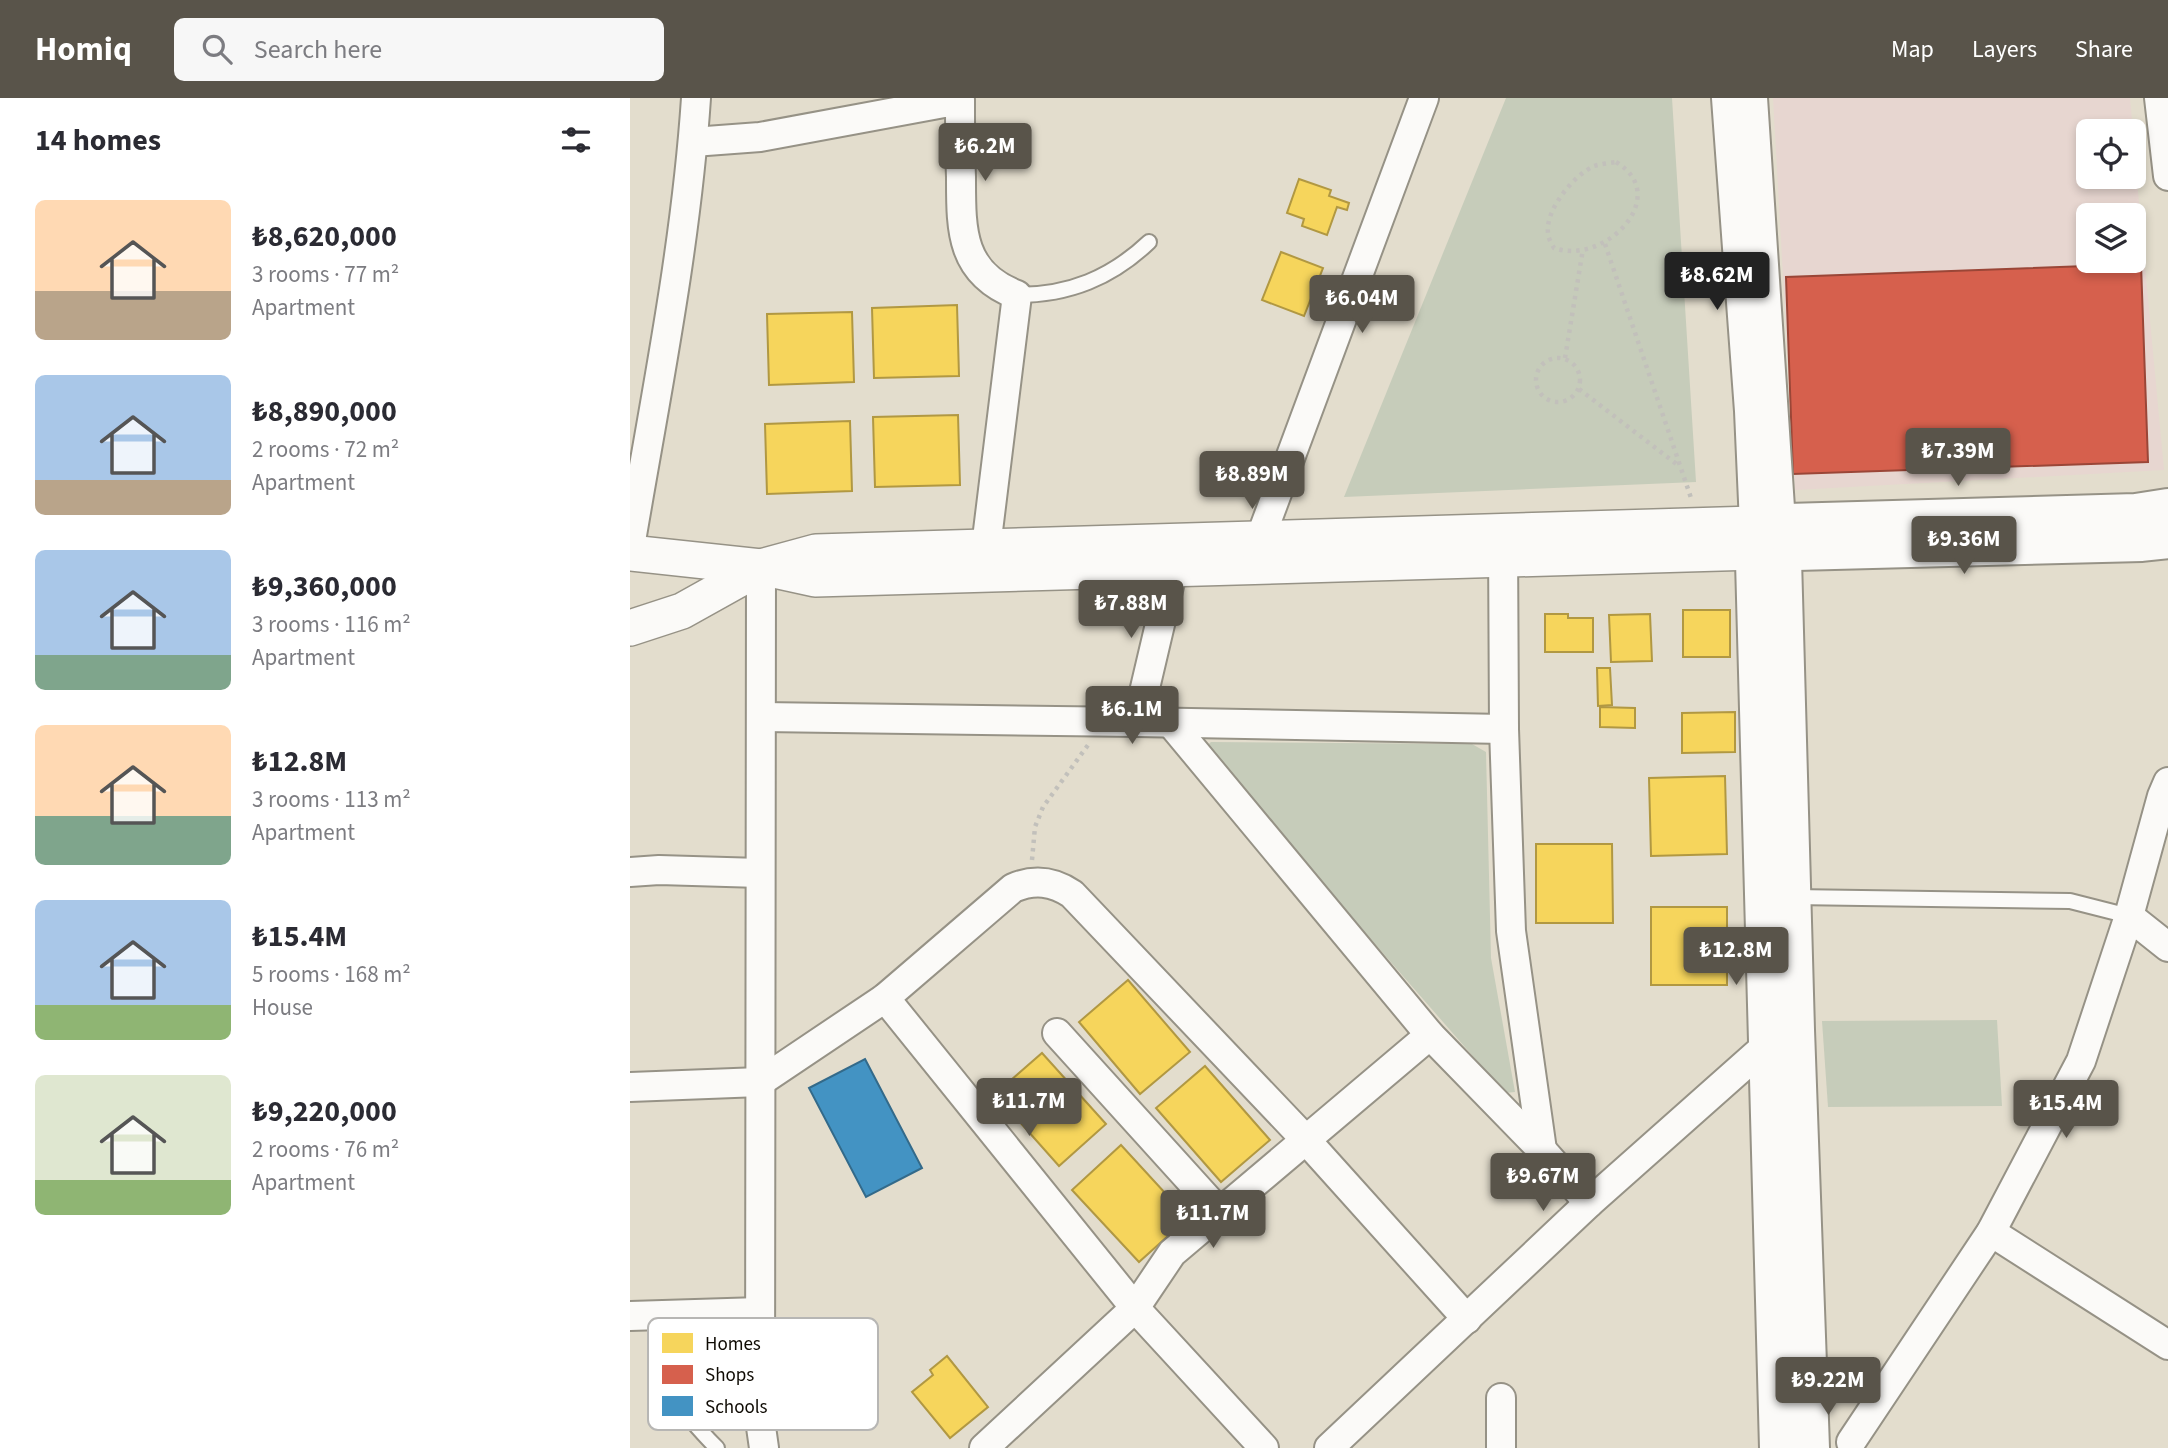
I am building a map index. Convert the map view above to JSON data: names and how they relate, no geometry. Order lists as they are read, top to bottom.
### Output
{
  "legend": ["Homes", "Shops", "Schools"],
  "page": {
    "header": "Homiq",
    "search": "Search here",
    "nav": ["Map", "Layers", "Share"],
    "heading": "14 homes",
    "price": [
      "₺6.2M",
      "₺8.62M",
      "₺6.04M",
      "₺7.39M",
      "₺8.89M",
      "₺9.36M",
      "₺7.88M",
      "₺6.1M",
      "₺12.8M",
      "₺11.7M",
      "₺15.4M",
      "₺9.67M",
      "₺11.7M",
      "₺9.22M"
    ],
    "list": [
      {
        "name": "₺8,620,000",
        "note": "3 rooms · 77 m² · Apartment"
      },
      {
        "name": "₺8,890,000",
        "note": "2 rooms · 72 m² · Apartment"
      },
      {
        "name": "₺9,360,000",
        "note": "3 rooms · 116 m² · Apartment"
      },
      {
        "name": "₺12.8M",
        "note": "3 rooms · 113 m² · Apartment"
      },
      {
        "name": "₺15.4M",
        "note": "5 rooms · 168 m² · House"
      },
      {
        "name": "₺9,220,000",
        "note": "2 rooms · 76 m² · Apartment"
      }
    ]
  }
}
